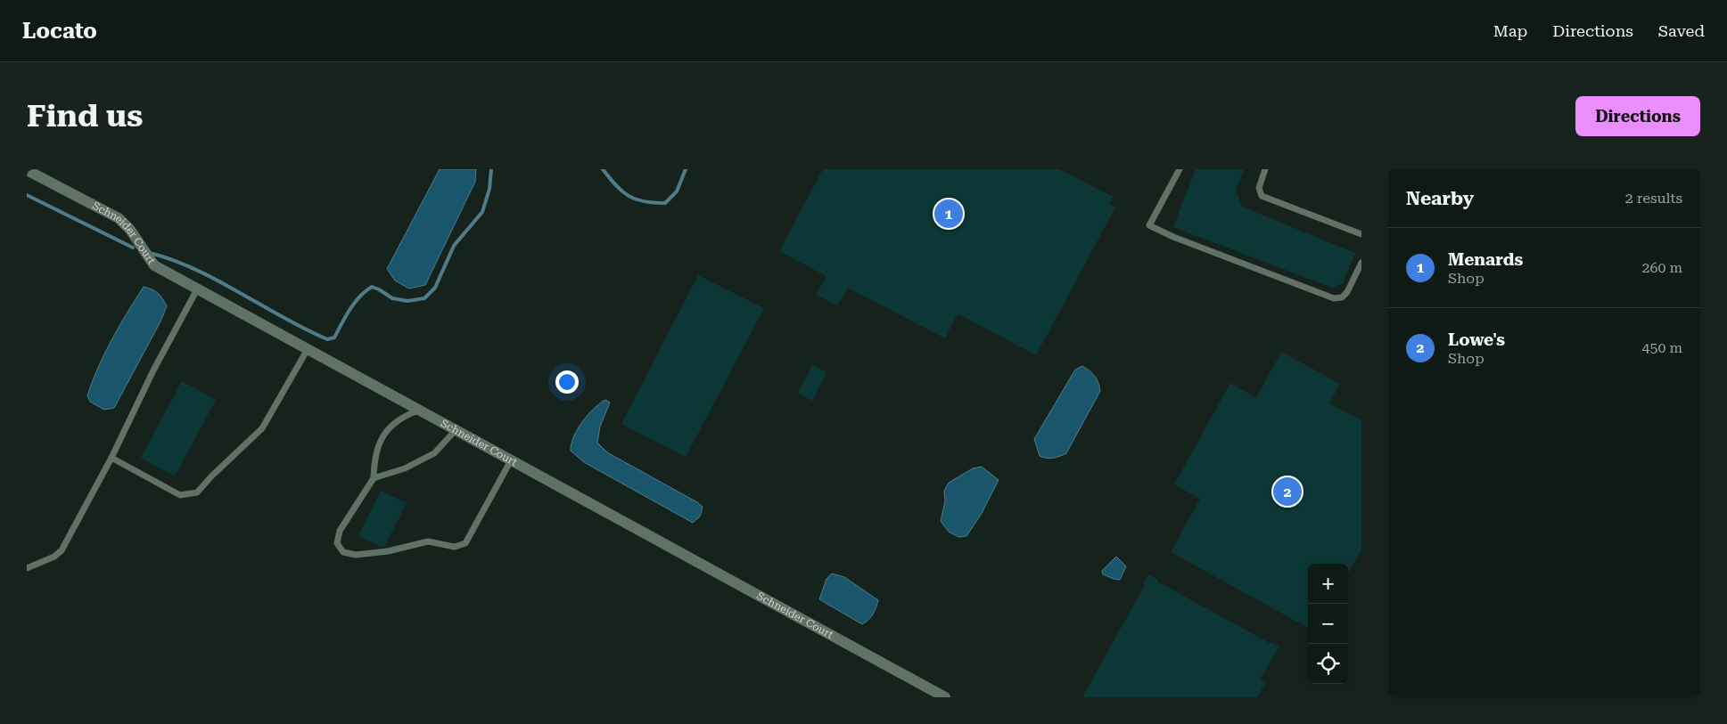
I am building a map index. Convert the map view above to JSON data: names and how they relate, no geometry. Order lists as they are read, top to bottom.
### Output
{
  "streets": {
    "street": ["Schneider Court"]
  },
  "page": {
    "header": "Locato",
    "nav": ["Map", "Directions", "Saved"],
    "buttons": "Directions",
    "title": "Find us",
    "heading": ["Nearby", "2 results"],
    "pins": ["1", "2"],
    "list": [
      {
        "mark": "1",
        "name": "Menards",
        "note": "Shop",
        "value": "260 m"
      },
      {
        "mark": "2",
        "name": "Lowe's",
        "note": "Shop",
        "value": "450 m"
      }
    ],
    "map_buttons": ["+", "−"]
  }
}
